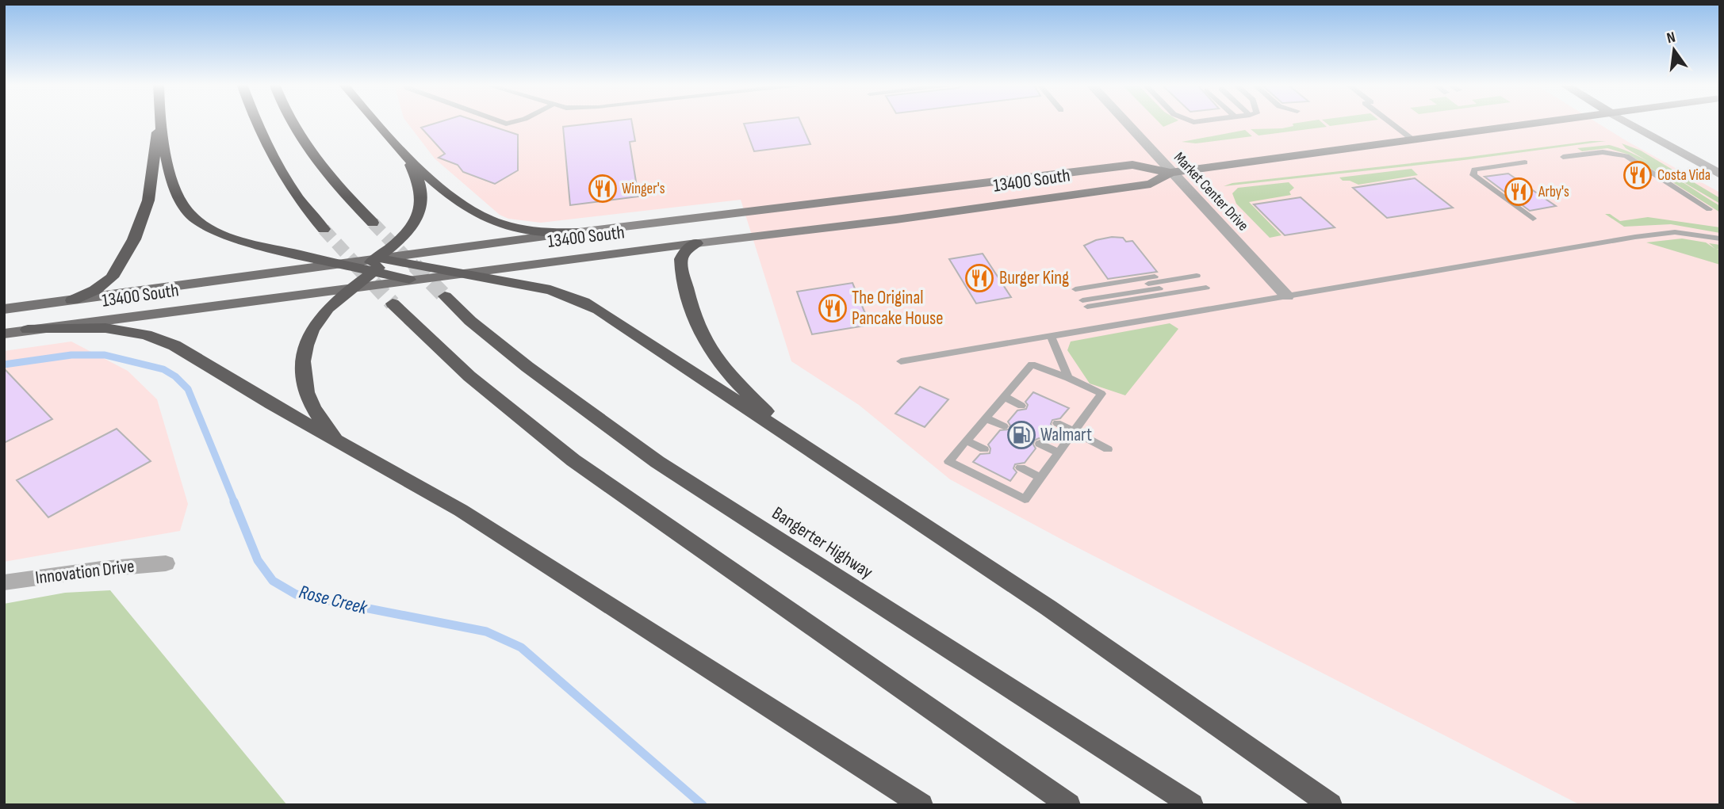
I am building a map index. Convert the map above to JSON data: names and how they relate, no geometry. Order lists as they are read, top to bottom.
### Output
{
  "streets": {
    "highway": ["Bangerter Highway"],
    "main road": ["13400 South"],
    "street": ["Market Center Drive", "Innovation Drive"]
  },
  "crossings": [
    ["13400 South", "Market Center Drive"]
  ],
  "water": ["Rose Creek"],
  "places": {
    "restaurant": [
      "Costa Vida",
      "Winger's",
      "Arby's",
      "Burger King",
      "The Original Pancake House"
    ],
    "fuel station": ["Walmart"]
  },
  "north": "top"
}
